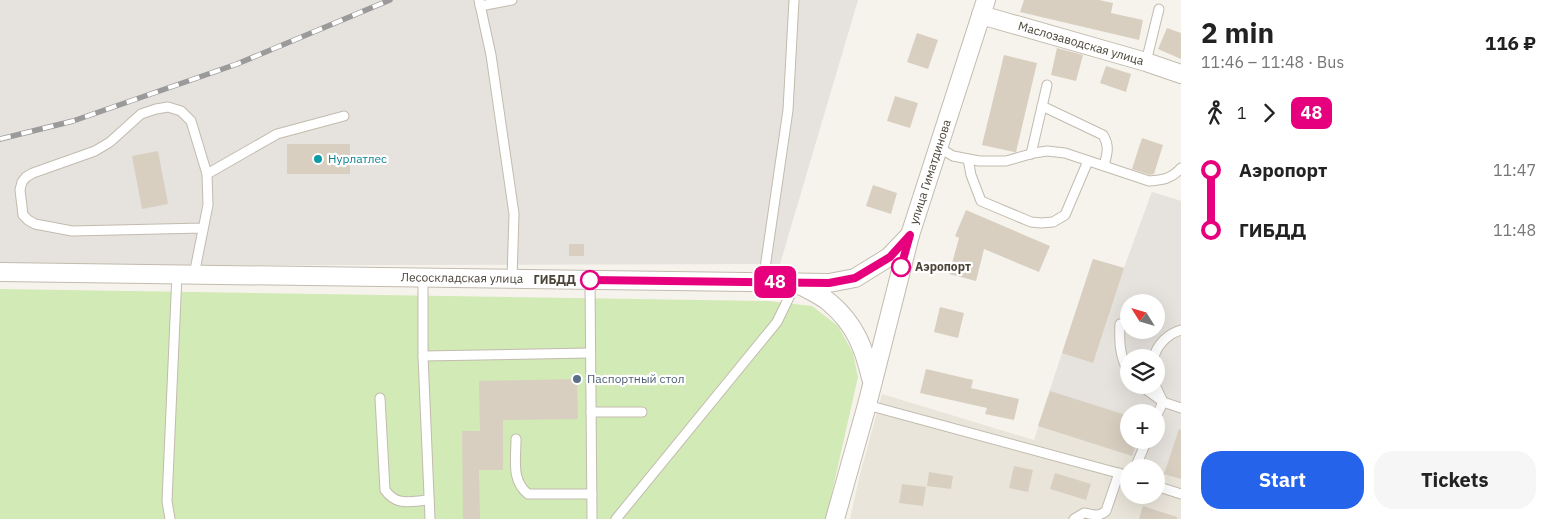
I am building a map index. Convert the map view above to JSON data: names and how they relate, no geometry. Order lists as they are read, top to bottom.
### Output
{
  "streets": {
    "street": ["Маслозаводская улица", "улица Гиматдинова", "Лесоскладская улица"]
  },
  "crossings": [
    ["Маслозаводская улица", "улица Гиматдинова"],
    ["улица Гиматдинова", "Лесоскладская улица"]
  ],
  "places": [
    "Нурлатлес",
    "Аэропорт",
    "ГИБДД",
    "Паспортный стол"
  ],
  "lines": ["bus line 48"],
  "north": "top left",
  "page": {
    "on_map": "48",
    "heading": ["2 min", "11:46 – 11:48 · Bus", "116 ₽"],
    "legs": ["1", "48"],
    "list": [
      {
        "name": "Аэропорт",
        "value": "11:47"
      },
      {
        "name": "ГИБДД",
        "value": "11:48"
      }
    ],
    "map_buttons": ["+", "−"],
    "buttons": ["Start", "Tickets"]
  }
}
